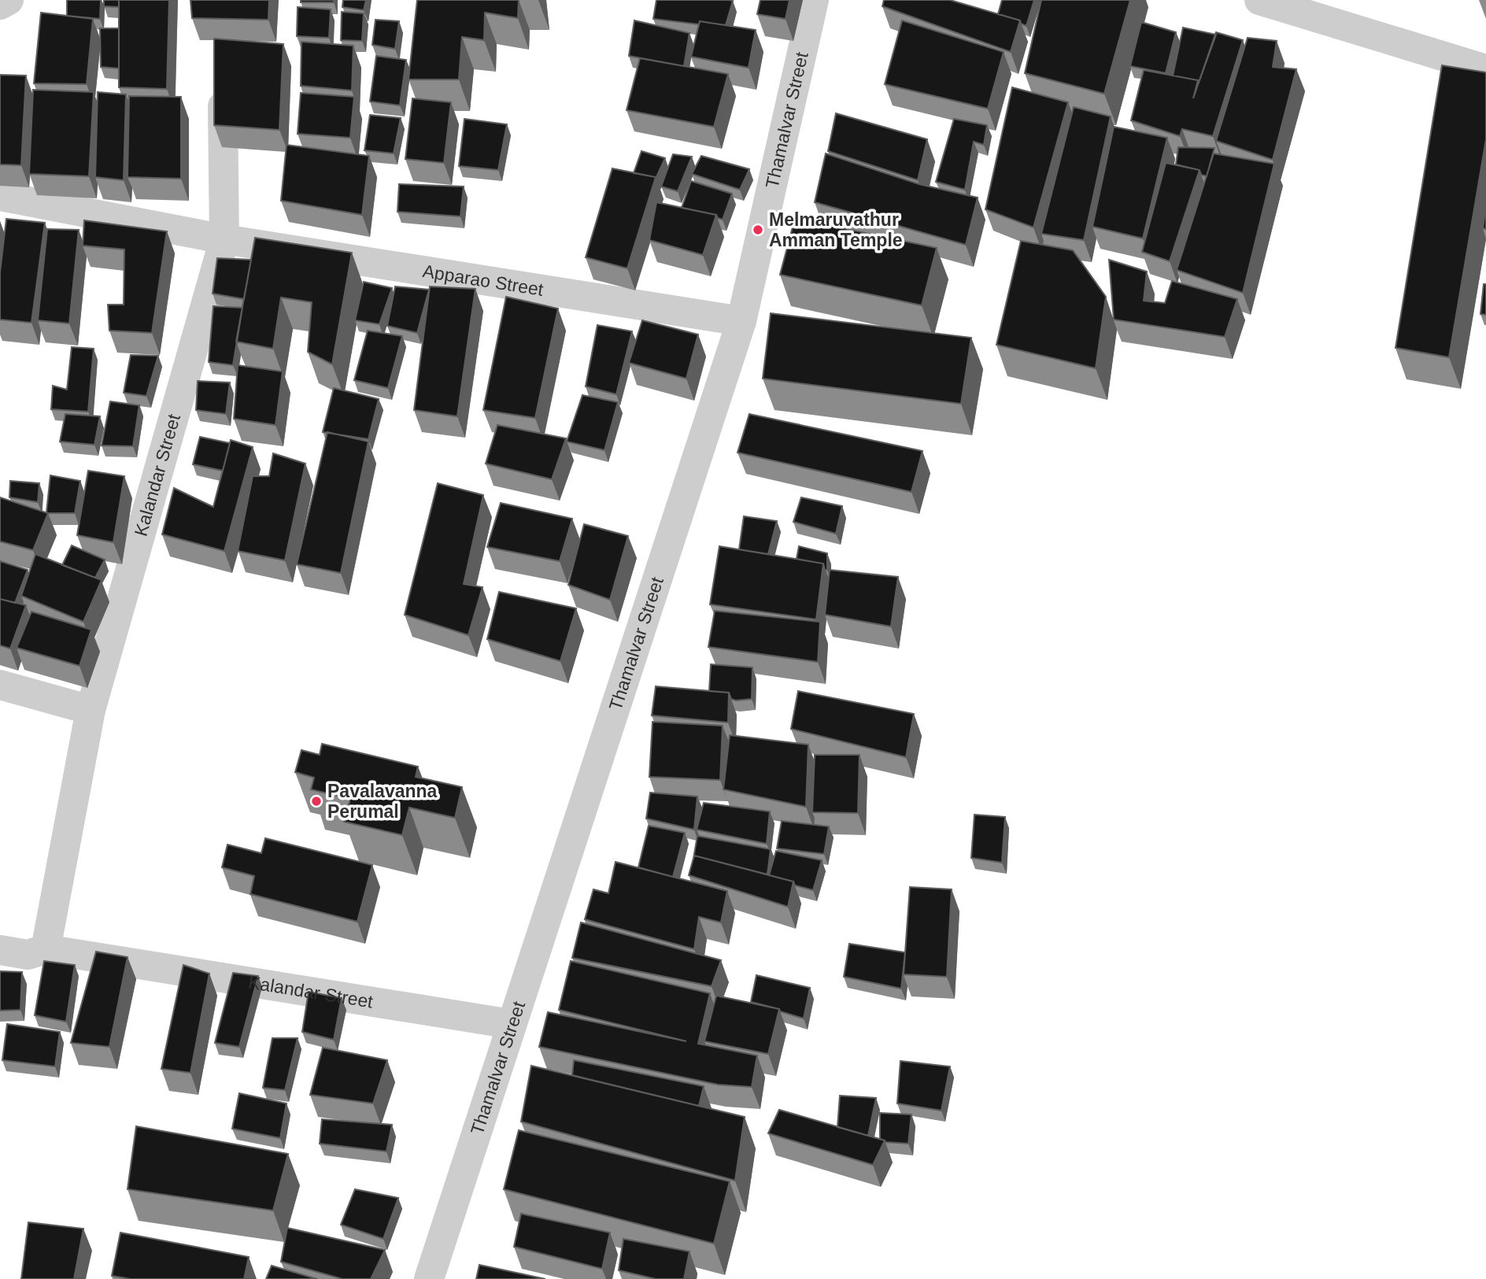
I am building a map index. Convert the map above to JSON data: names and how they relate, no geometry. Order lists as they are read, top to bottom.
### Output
{
  "streets": {
    "street": ["Thamalvar Street", "Apparao Street", "Kalandar Street"]
  },
  "crossings": [
    ["Thamalvar Street", "Apparao Street"],
    ["Thamalvar Street", "Kalandar Street"],
    ["Apparao Street", "Kalandar Street"]
  ],
  "places": ["Melmaruvathur Amman Temple", "Pavalavanna Perumal"]
}
